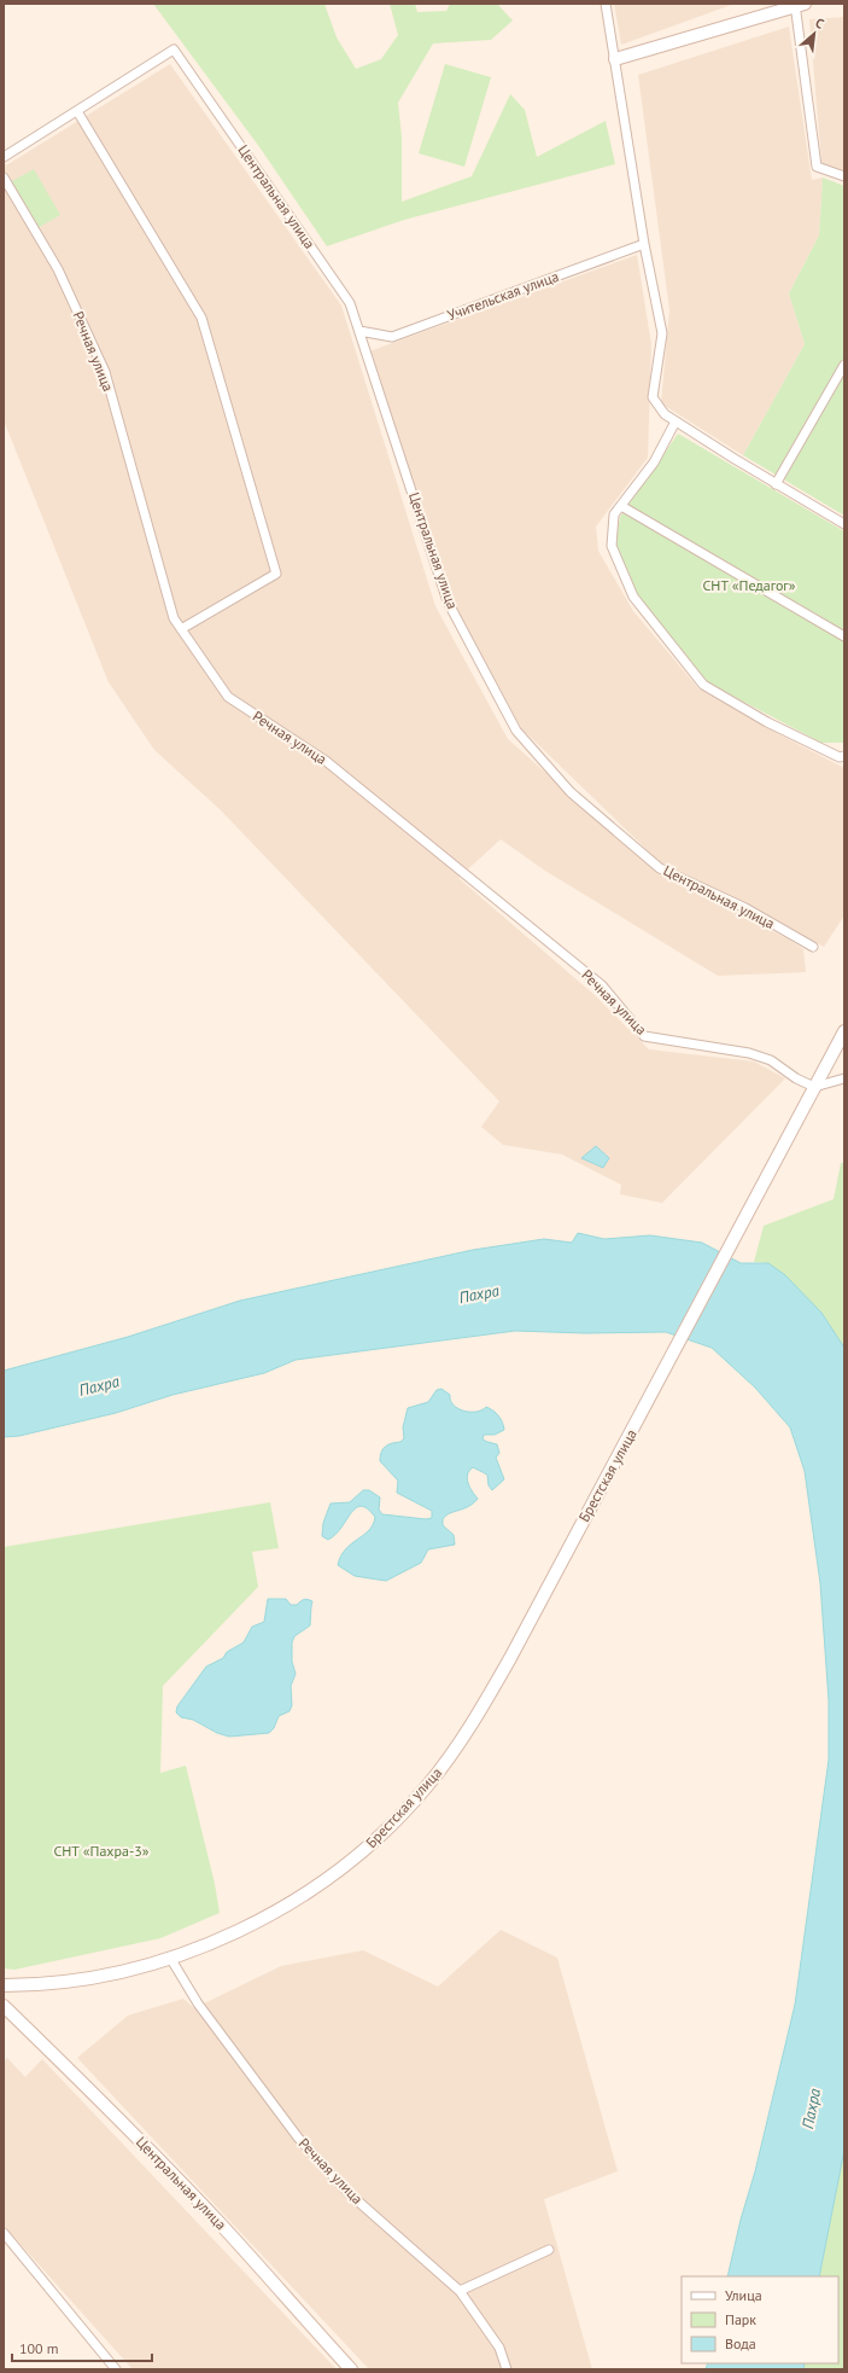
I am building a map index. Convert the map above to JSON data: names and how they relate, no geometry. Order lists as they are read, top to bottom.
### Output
{
  "streets": {
    "main road": ["Центральная улица", "Брестская улица"],
    "street": ["Учительская улица", "Речная улица"]
  },
  "crossings": [
    ["Центральная улица", "Учительская улица"],
    ["Речная улица", "Брестская улица"]
  ],
  "water": ["Пахра"],
  "parks": ["СНТ «Педагог»", "СНТ «Пахра-3»"],
  "legend": ["Улица", "Парк", "Вода"],
  "scale_bar": "100 m",
  "north": "top right"
}
